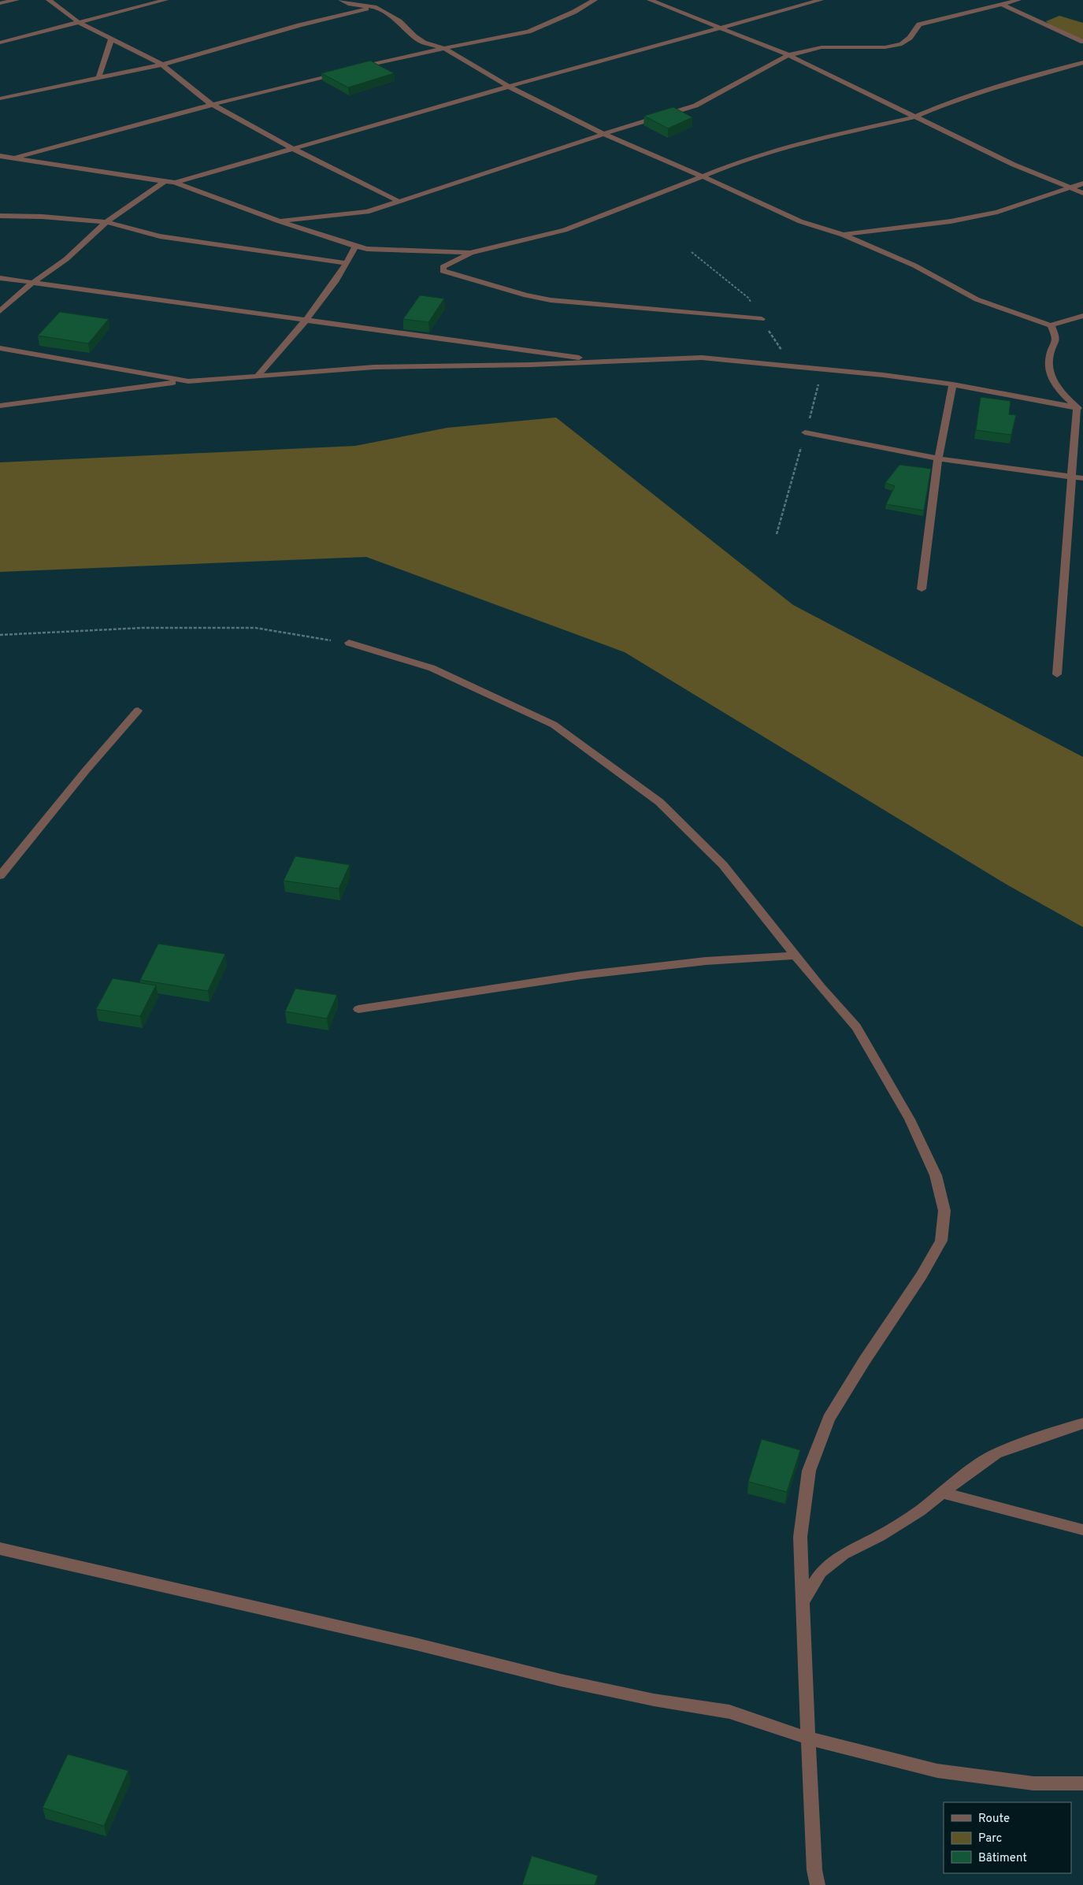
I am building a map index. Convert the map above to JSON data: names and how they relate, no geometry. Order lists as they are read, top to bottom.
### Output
{
  "legend": ["Route", "Parc", "Bâtiment"]
}
